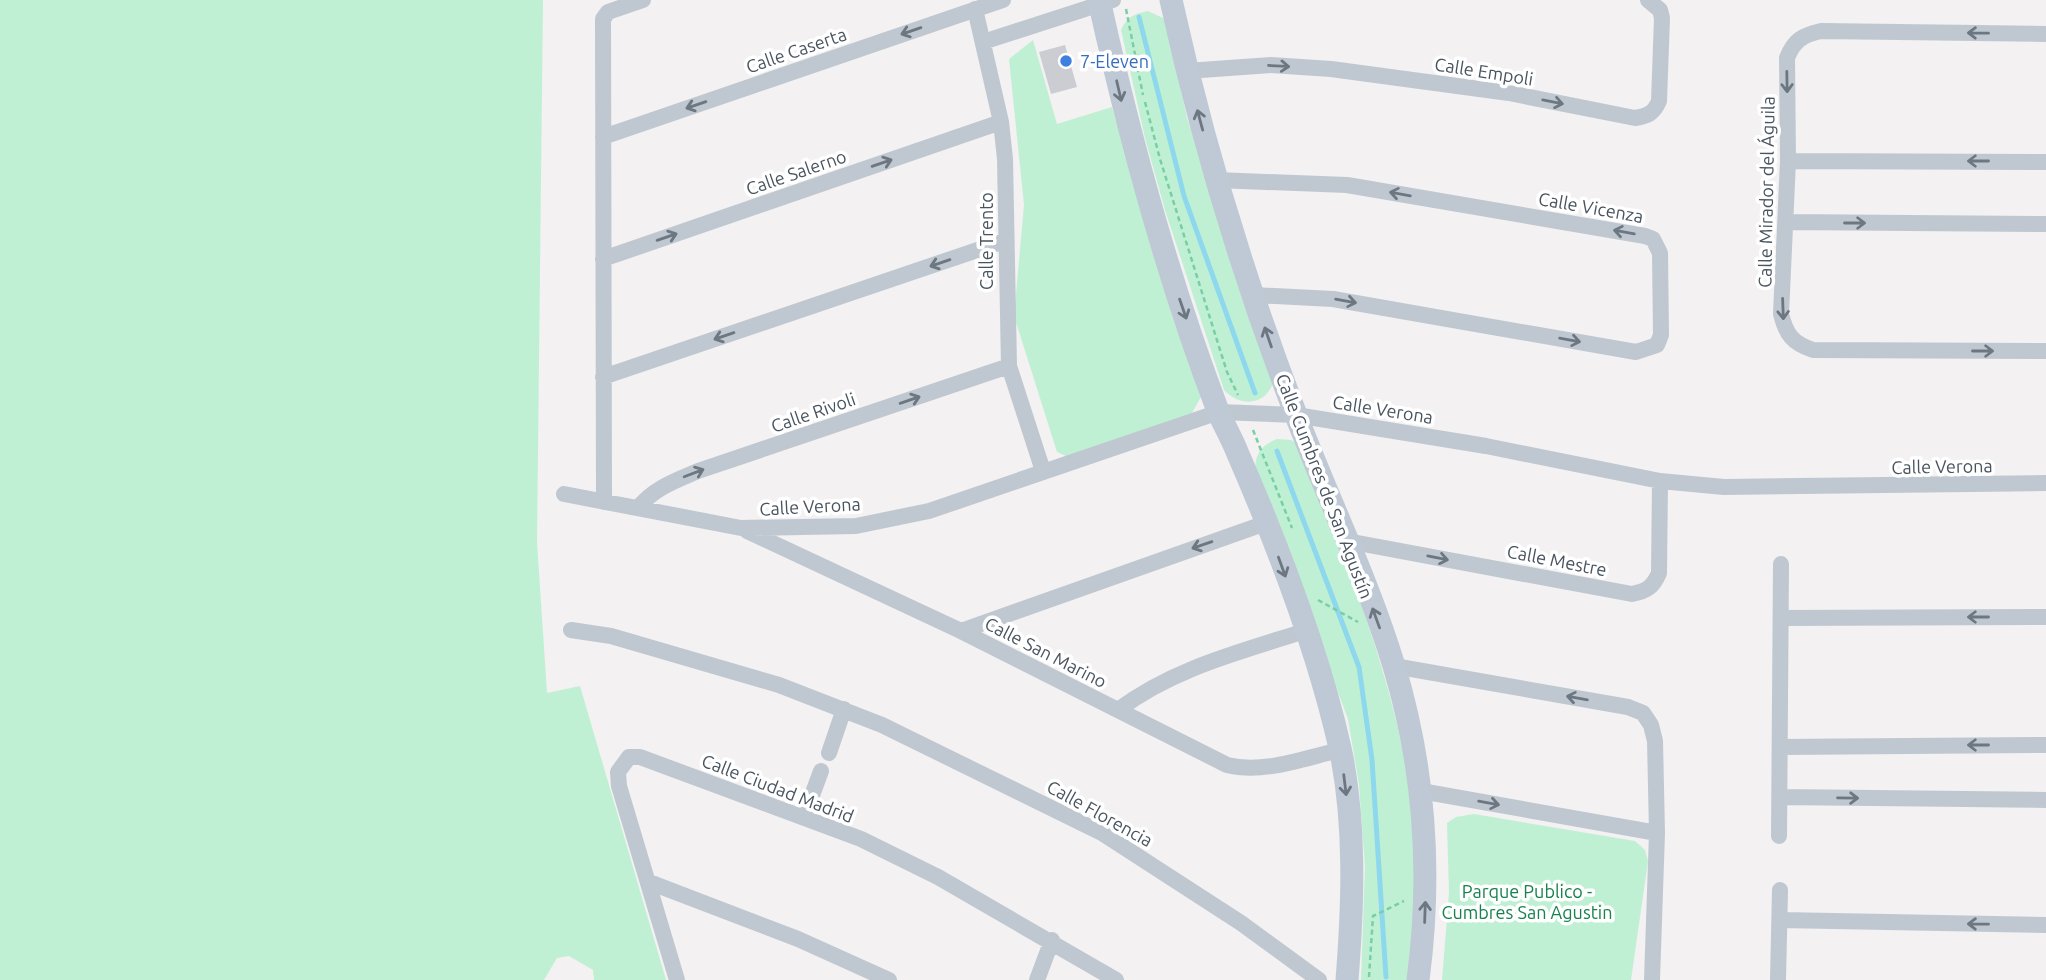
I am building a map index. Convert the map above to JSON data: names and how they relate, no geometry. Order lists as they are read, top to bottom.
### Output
{
  "streets": {
    "street": [
      "Calle Caserta",
      "Calle Empoli",
      "Calle Salerno",
      "Calle Mirador del Águila",
      "Calle Vicenza",
      "Calle Trento",
      "Calle Verona",
      "Calle Rivoli",
      "Calle Cumbres de San Agustín",
      "Calle Mestre",
      "Calle San Marino",
      "Calle Ciudad Madrid",
      "Calle Florencia"
    ]
  },
  "crossings": [
    ["Calle Caserta", "Calle Trento"],
    ["Calle Empoli", "Calle Cumbres de San Agustín"],
    ["Calle Salerno", "Calle Trento"],
    ["Calle Vicenza", "Calle Cumbres de San Agustín"],
    ["Calle Trento", "Calle Verona"],
    ["Calle Trento", "Calle Rivoli"],
    ["Calle Verona", "Calle Rivoli"],
    ["Calle Verona", "Calle Cumbres de San Agustín"],
    ["Calle Verona", "Calle Mestre"],
    ["Calle Verona", "Calle San Marino"],
    ["Calle Cumbres de San Agustín", "Calle Mestre"]
  ],
  "one_way": ["Calle Caserta"],
  "parks": ["Parque Publico - Cumbres San Agustin"],
  "places": ["7-Eleven"]
}
